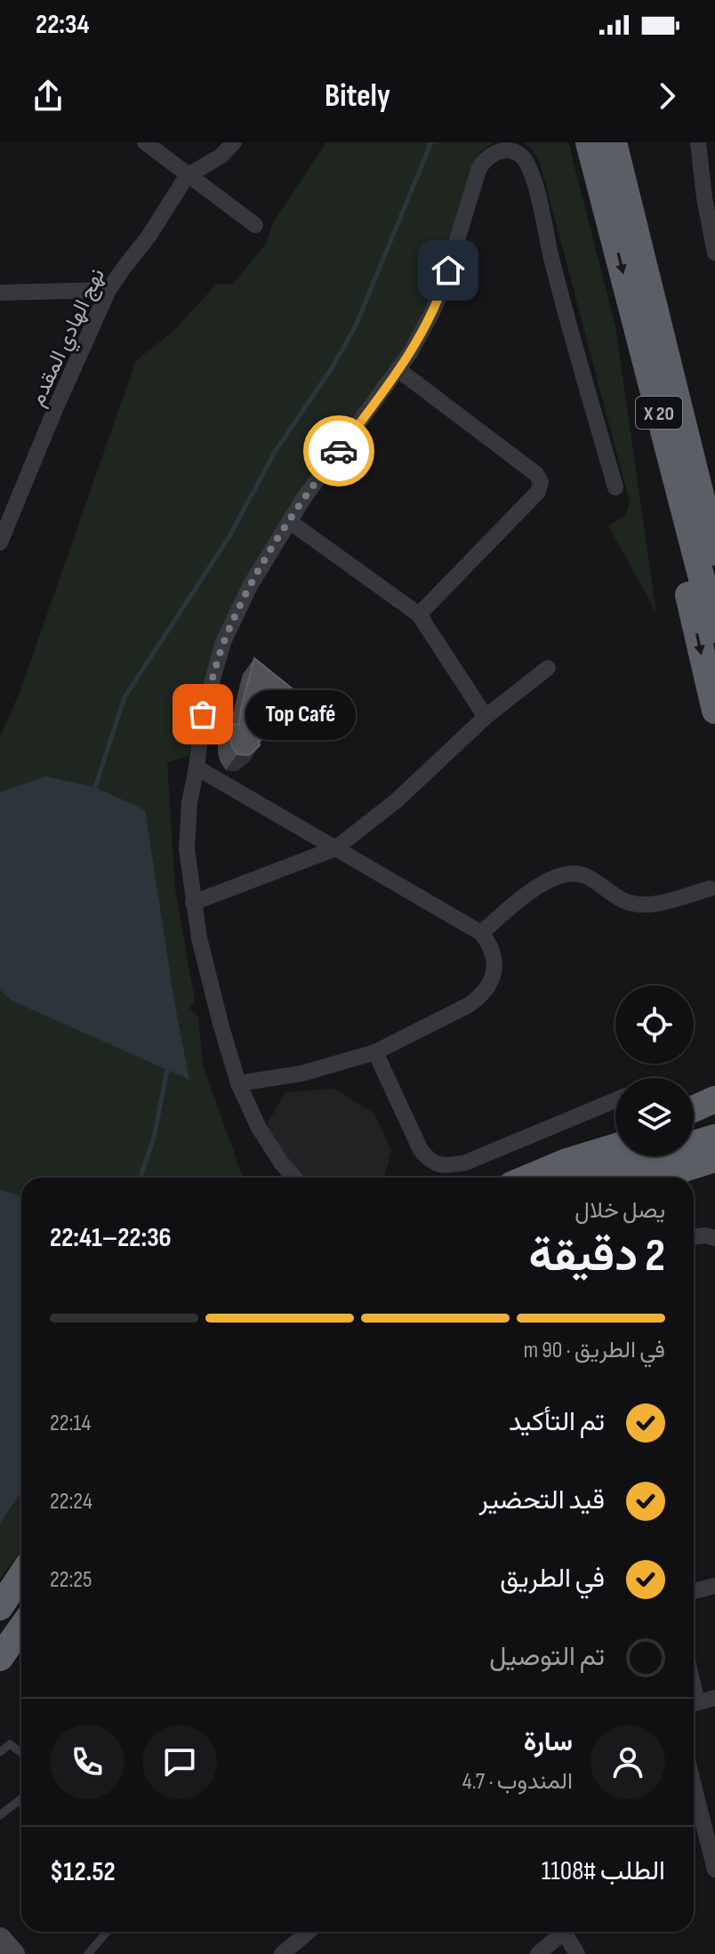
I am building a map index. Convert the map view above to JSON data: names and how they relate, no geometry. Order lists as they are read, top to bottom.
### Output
{
  "streets": {
    "highway": ["X 20"],
    "street": ["نهج الهادي المقدم"]
  },
  "places": ["Top Café"],
  "page": {
    "status": "22:34",
    "header": "Bitely",
    "bubble": "Top Café",
    "heading": ["2 دقيقة", "يصل خلال", "22:36–22:41"],
    "panel": [
      "سارة",
      "المندوب · 4.7",
      "الطلب #1108",
      "$12.52"
    ],
    "bar": "في الطريق · 90 m",
    "list": [
      ["تم التأكيد", "22:14"],
      ["قيد التحضير", "22:24"],
      ["في الطريق", "22:25"],
      "تم التوصيل"
    ]
  }
}
